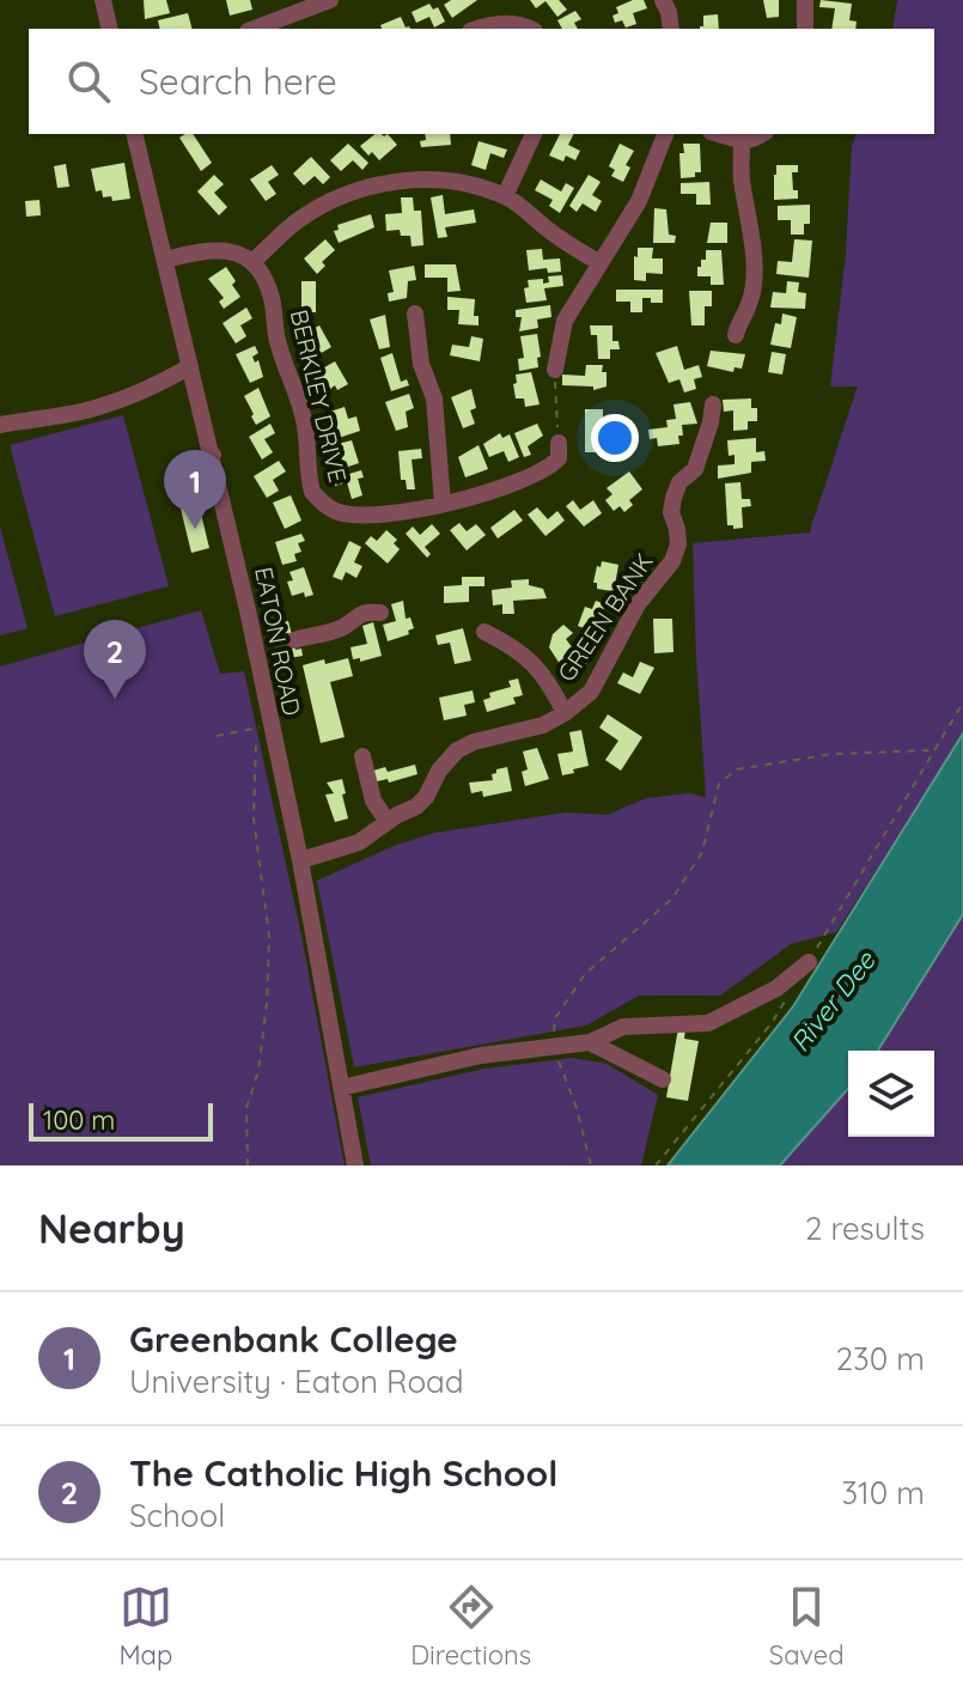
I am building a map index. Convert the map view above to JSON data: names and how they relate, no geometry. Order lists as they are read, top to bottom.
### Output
{
  "streets": {
    "street": ["BERKLEY DRIVE", "GREEN BANK", "EATON ROAD"]
  },
  "crossings": [
    ["GREEN BANK", "EATON ROAD"]
  ],
  "water": ["River Dee"],
  "scale_bar": "100 m",
  "page": {
    "search": "Search here",
    "pins": ["1", "2"],
    "scale": "100 m",
    "heading": ["Nearby", "2 results"],
    "list": [
      {
        "mark": "1",
        "name": "Greenbank College",
        "note": "University · Eaton Road",
        "value": "230 m"
      },
      {
        "mark": "2",
        "name": "The Catholic High School",
        "note": "School",
        "value": "310 m"
      }
    ],
    "nav": ["Map", "Directions", "Saved"]
  }
}
